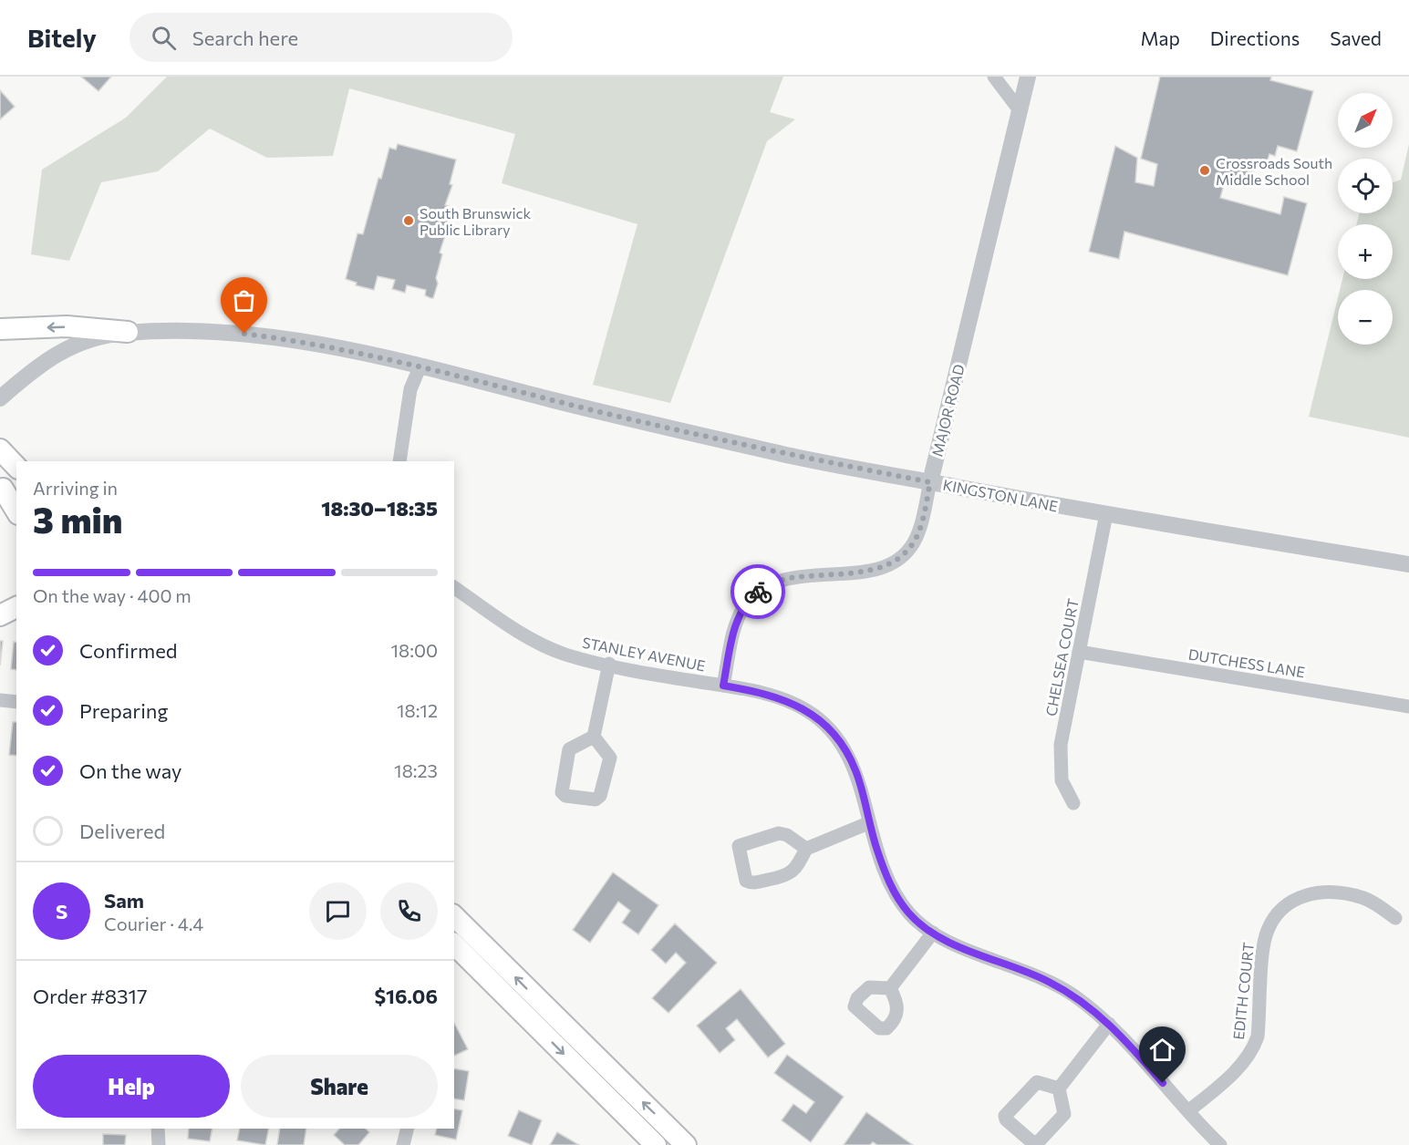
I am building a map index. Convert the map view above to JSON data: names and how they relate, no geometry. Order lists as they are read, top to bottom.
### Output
{
  "streets": {
    "street": [
      "MAJOR ROAD",
      "KINGSTON LANE",
      "STANLEY AVENUE",
      "CHELSEA COURT",
      "DUTCHESS LANE",
      "EDITH COURT"
    ]
  },
  "crossings": [
    ["MAJOR ROAD", "KINGSTON LANE"],
    ["MAJOR ROAD", "STANLEY AVENUE"],
    ["KINGSTON LANE", "CHELSEA COURT"],
    ["STANLEY AVENUE", "EDITH COURT"],
    ["CHELSEA COURT", "DUTCHESS LANE"]
  ],
  "places": ["Crossroads South Middle School", "South Brunswick Public Library"],
  "north": "top right",
  "page": {
    "header": "Bitely",
    "search": "Search here",
    "nav": ["Map", "Directions", "Saved"],
    "map_buttons": ["+", "−"],
    "heading": ["3 min", "Arriving in", "18:30–18:35"],
    "panel": [
      "Sam",
      "Courier · 4.4",
      "Order #8317",
      "$16.06"
    ],
    "bar": "On the way · 400 m",
    "list": [
      ["Confirmed", "18:00"],
      ["Preparing", "18:12"],
      ["On the way", "18:23"],
      "Delivered"
    ],
    "round": "S",
    "buttons": ["Help", "Share"]
  }
}
